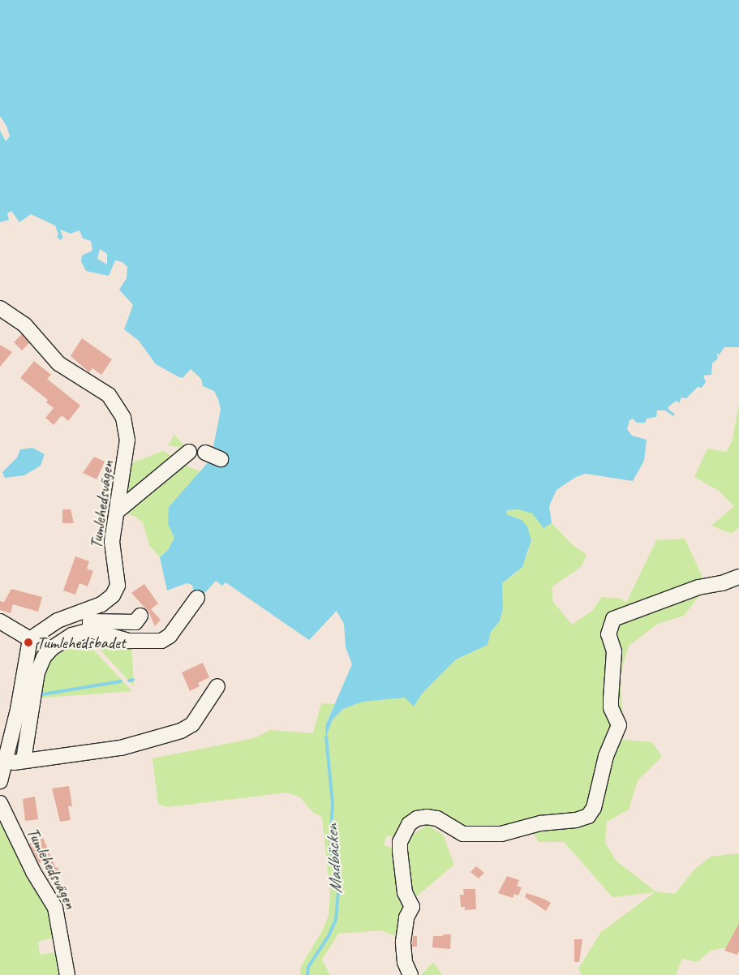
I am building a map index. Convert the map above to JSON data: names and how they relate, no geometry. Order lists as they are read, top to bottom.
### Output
{
  "streets": {
    "street": ["Tumlehedsvägen"]
  },
  "water": ["Madbäcken"],
  "places": ["Tumlehedsbadet"]
}
